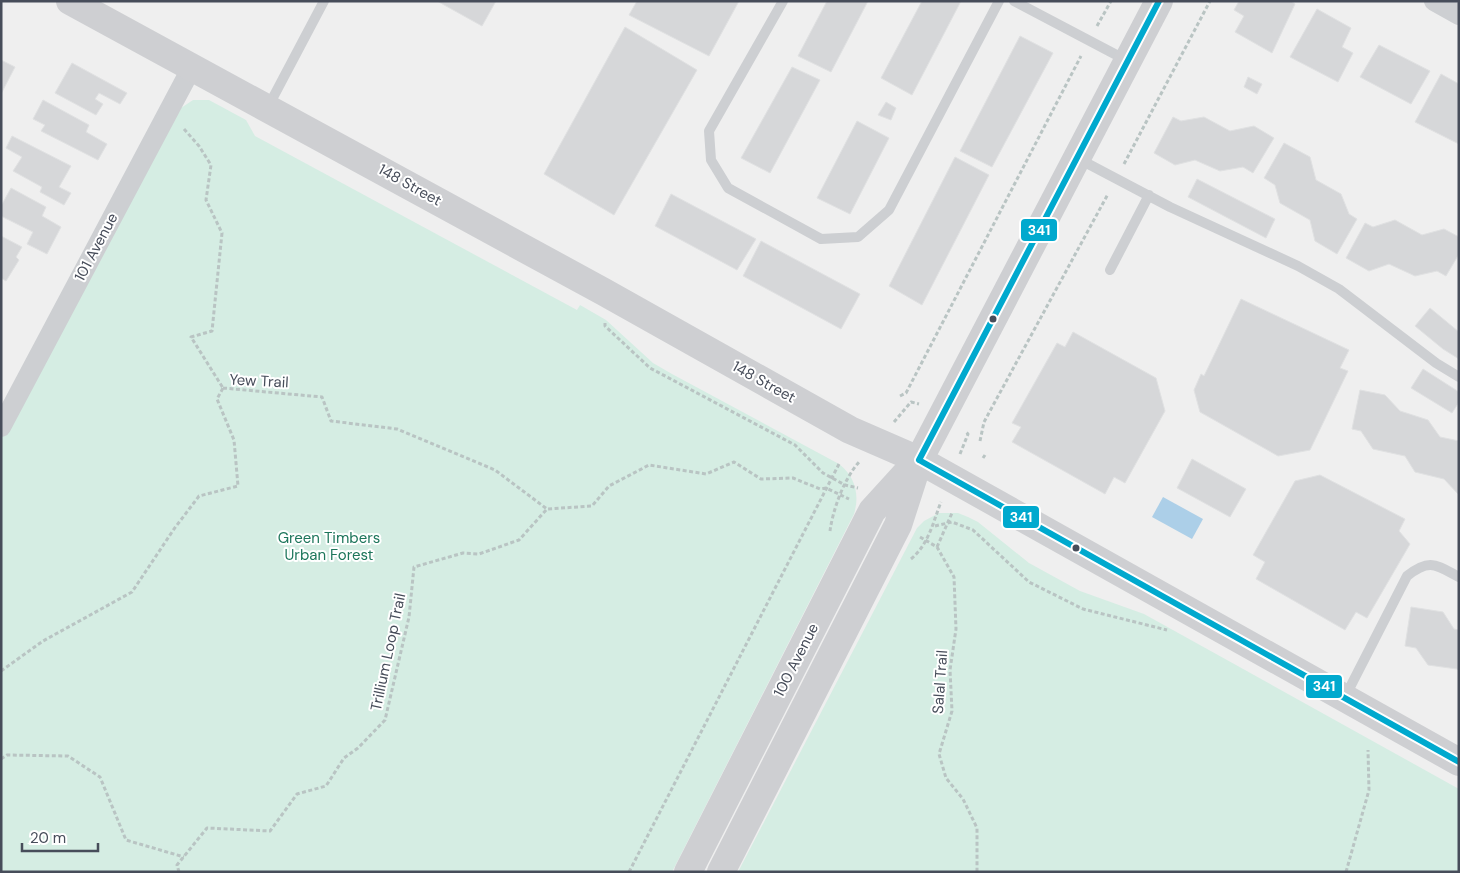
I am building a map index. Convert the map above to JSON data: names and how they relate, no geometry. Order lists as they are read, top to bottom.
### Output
{
  "streets": {
    "main road": ["148 Street", "100 Avenue"],
    "street": ["101 Avenue"],
    "path": ["Yew Trail", "Trillium Loop Trail", "Salal Trail"]
  },
  "crossings": [
    ["148 Street", "101 Avenue"],
    ["148 Street", "100 Avenue"],
    ["Yew Trail", "Trillium Loop Trail"]
  ],
  "parks": ["Green Timbers Urban Forest"],
  "lines": ["transit line 341"],
  "scale_bar": "20 m"
}
